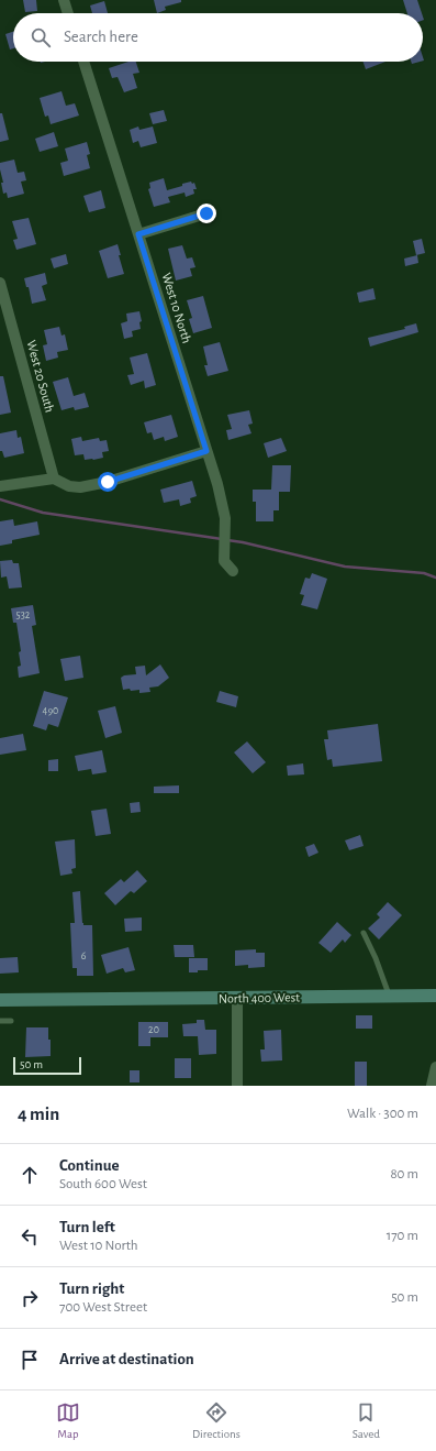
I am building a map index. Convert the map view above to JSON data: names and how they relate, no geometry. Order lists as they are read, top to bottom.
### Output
{
  "streets": {
    "street": ["West 10 North", "West 20 South", "North 400 West"]
  },
  "house_numbers": [
    "532",
    "490",
    "6",
    "20"
  ],
  "scale_bar": "50 m",
  "page": {
    "search": "Search here",
    "scale": "50 m",
    "heading": ["4 min", "Walk · 300 m"],
    "list": [
      ["Continue", "South 600 West", "80 m"],
      ["Turn left", "West 10 North", "170 m"],
      ["Turn right", "700 West Street", "50 m"],
      "Arrive at destination"
    ],
    "nav": ["Map", "Directions", "Saved"]
  }
}
